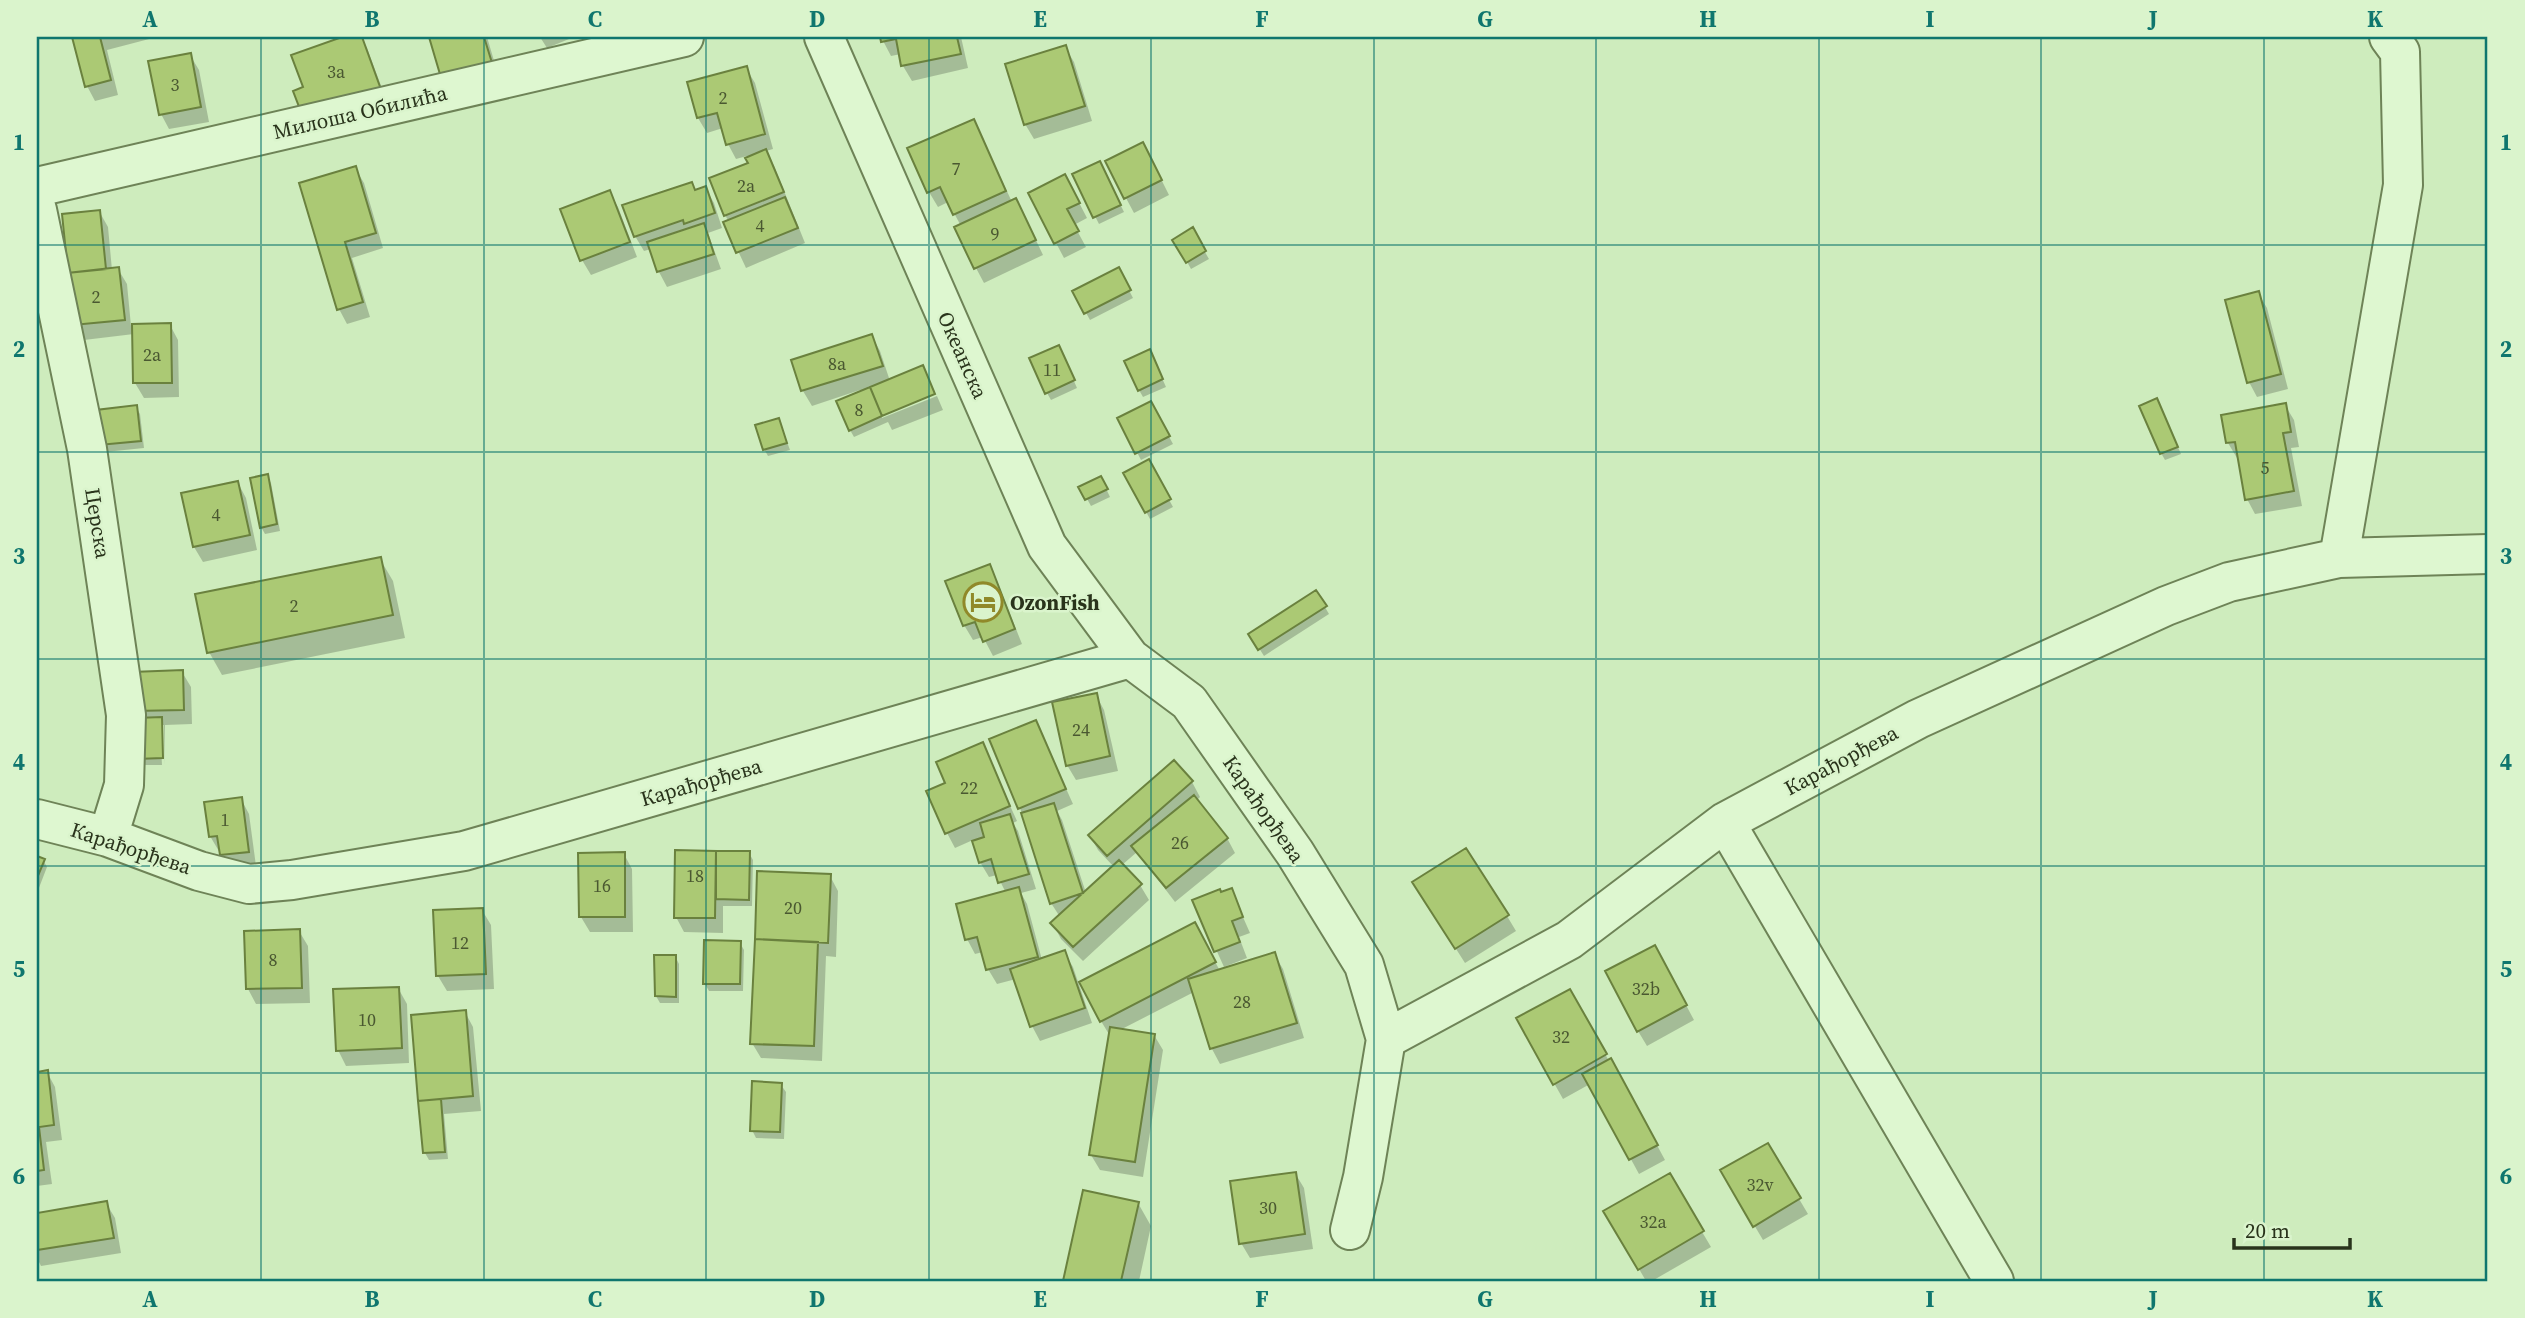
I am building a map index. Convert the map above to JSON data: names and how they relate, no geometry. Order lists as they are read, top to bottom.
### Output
{
  "streets": {
    "street": [
      "Милоша Обилића",
      "Океанска",
      "Церска",
      "Карађорђева"
    ]
  },
  "crossings": [
    ["Океанска", "Карађорђева"],
    ["Церска", "Карађорђева"]
  ],
  "places": {
    "hotel": ["OzonFish"]
  },
  "house_numbers": [
    "3a",
    "3",
    "2",
    "7",
    "2a",
    "4",
    "9",
    "2",
    "2a",
    "8a",
    "11",
    "8",
    "5",
    "4",
    "2",
    "24",
    "22",
    "1",
    "26",
    "18",
    "16",
    "20",
    "12",
    "8",
    "32b",
    "28",
    "10",
    "32",
    "32v",
    "30",
    "32a"
  ],
  "scale_bar": "20 m",
  "grid": {
    "columns": [
      "A",
      "B",
      "C",
      "D",
      "E",
      "F",
      "G",
      "H",
      "I",
      "J",
      "K"
    ],
    "rows": [
      "1",
      "2",
      "3",
      "4",
      "5",
      "6"
    ]
  }
}
